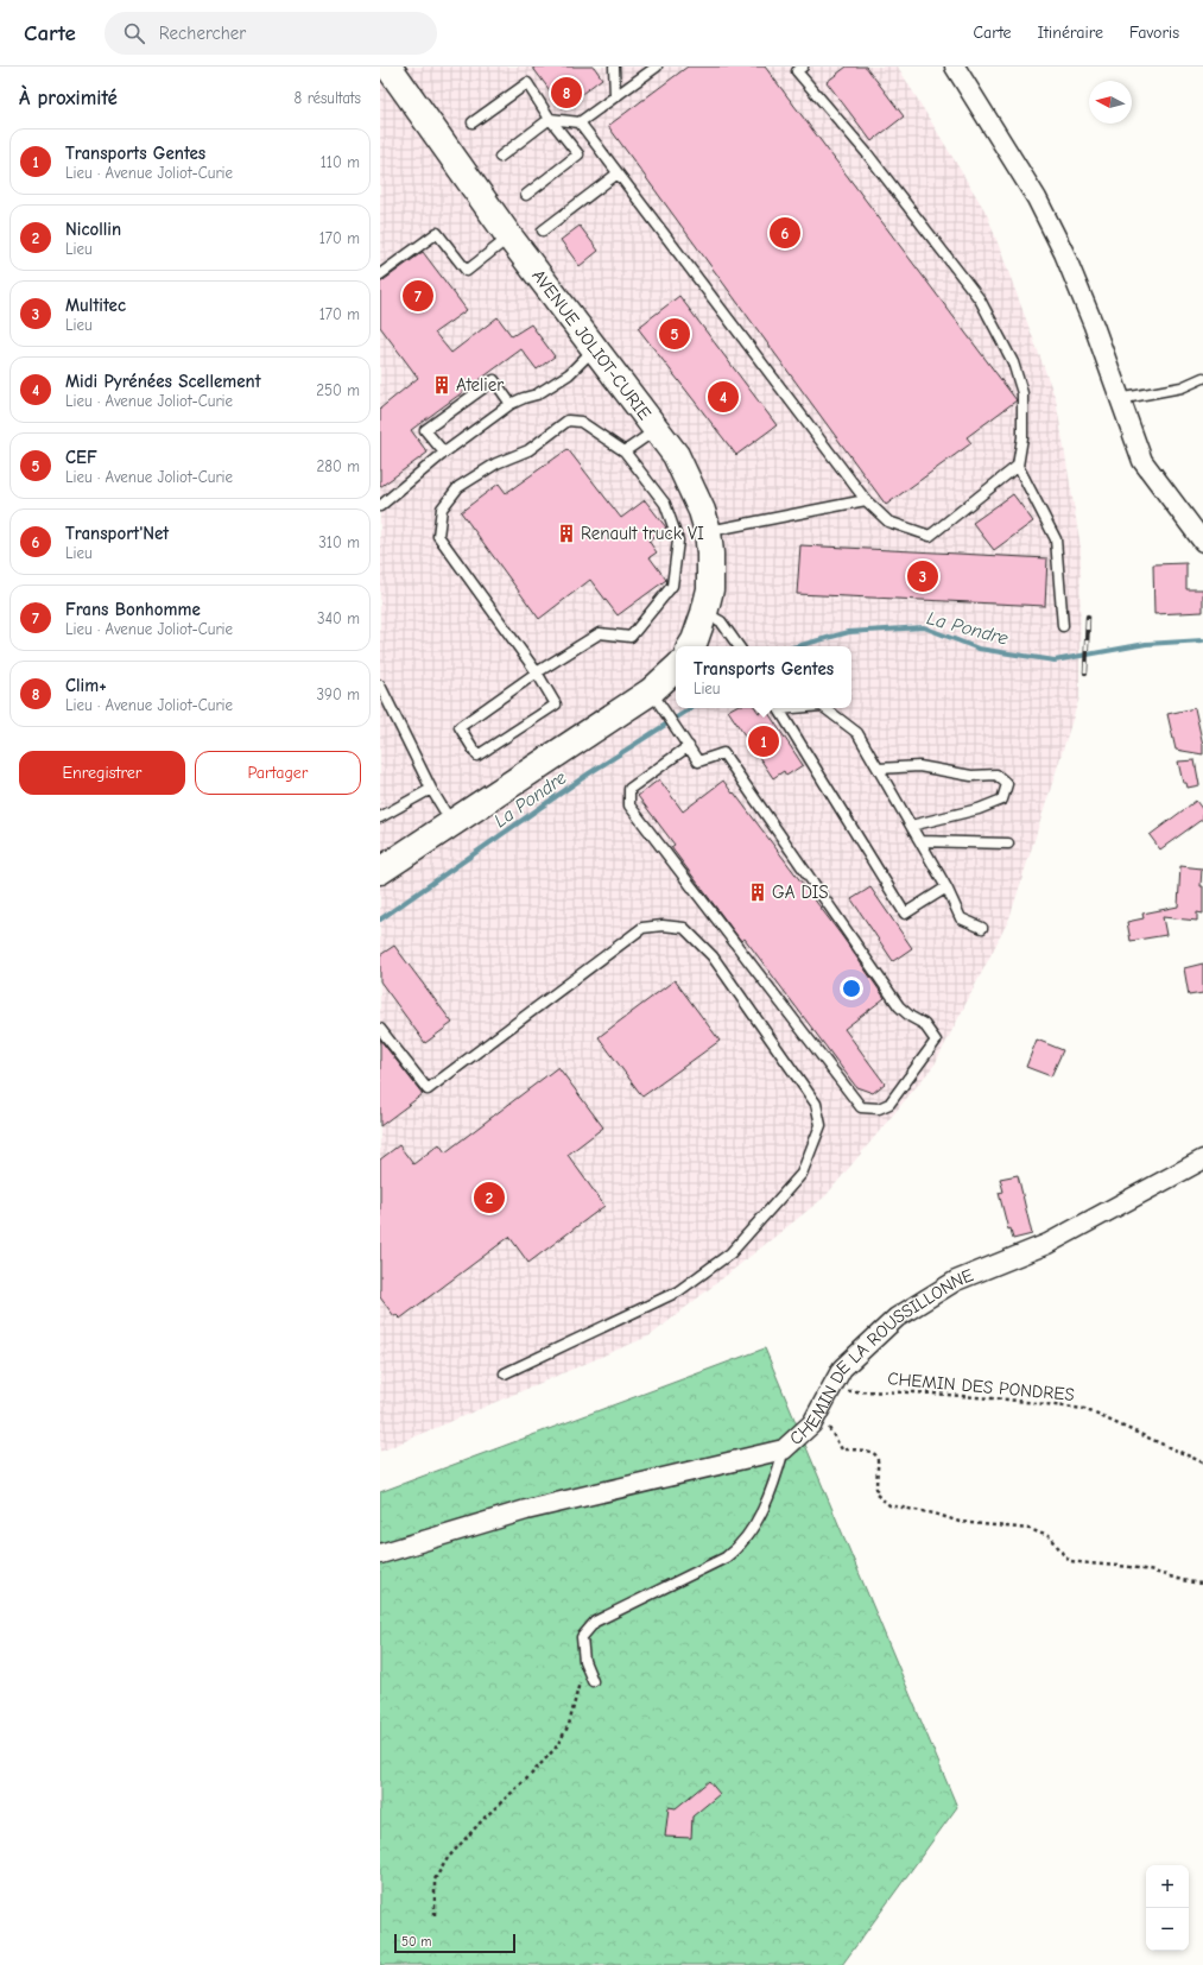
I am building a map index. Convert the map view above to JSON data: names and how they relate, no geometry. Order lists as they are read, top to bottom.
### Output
{
  "streets": {
    "street": ["AVENUE JOLIOT-CURIE", "CHEMIN DE LA ROUSSILLONNE"],
    "path": ["CHEMIN DES PONDRES"]
  },
  "crossings": [
    ["CHEMIN DE LA ROUSSILLONNE", "CHEMIN DES PONDRES"]
  ],
  "water": ["La Pondre"],
  "places": {
    "building": ["Atelier", "Renault truck VI", "GA DIS"]
  },
  "scale_bar": "50 m",
  "north": "left",
  "page": {
    "header": "Carte",
    "search": "Rechercher",
    "nav": ["Carte", "Itinéraire", "Favoris"],
    "heading": ["À proximité", "8 résultats"],
    "pins": [
      "8",
      "6",
      "7",
      "5",
      "4",
      "3",
      "1",
      "2"
    ],
    "list": [
      {
        "mark": "1",
        "name": "Transports Gentes",
        "note": "Lieu · Avenue Joliot-Curie",
        "value": "110 m"
      },
      {
        "mark": "2",
        "name": "Nicollin",
        "note": "Lieu",
        "value": "170 m"
      },
      {
        "mark": "3",
        "name": "Multitec",
        "note": "Lieu",
        "value": "170 m"
      },
      {
        "mark": "4",
        "name": "Midi Pyrénées Scellement",
        "note": "Lieu · Avenue Joliot-Curie",
        "value": "250 m"
      },
      {
        "mark": "5",
        "name": "CEF",
        "note": "Lieu · Avenue Joliot-Curie",
        "value": "280 m"
      },
      {
        "mark": "6",
        "name": "Transport'Net",
        "note": "Lieu",
        "value": "310 m"
      },
      {
        "mark": "7",
        "name": "Frans Bonhomme",
        "note": "Lieu · Avenue Joliot-Curie",
        "value": "340 m"
      },
      {
        "mark": "8",
        "name": "Clim+",
        "note": "Lieu · Avenue Joliot-Curie",
        "value": "390 m"
      }
    ],
    "popup": ["Transports Gentes", "Lieu"],
    "buttons": ["Enregistrer", "Partager"],
    "map_buttons": ["+", "−"],
    "scale": "50 m"
  }
}
